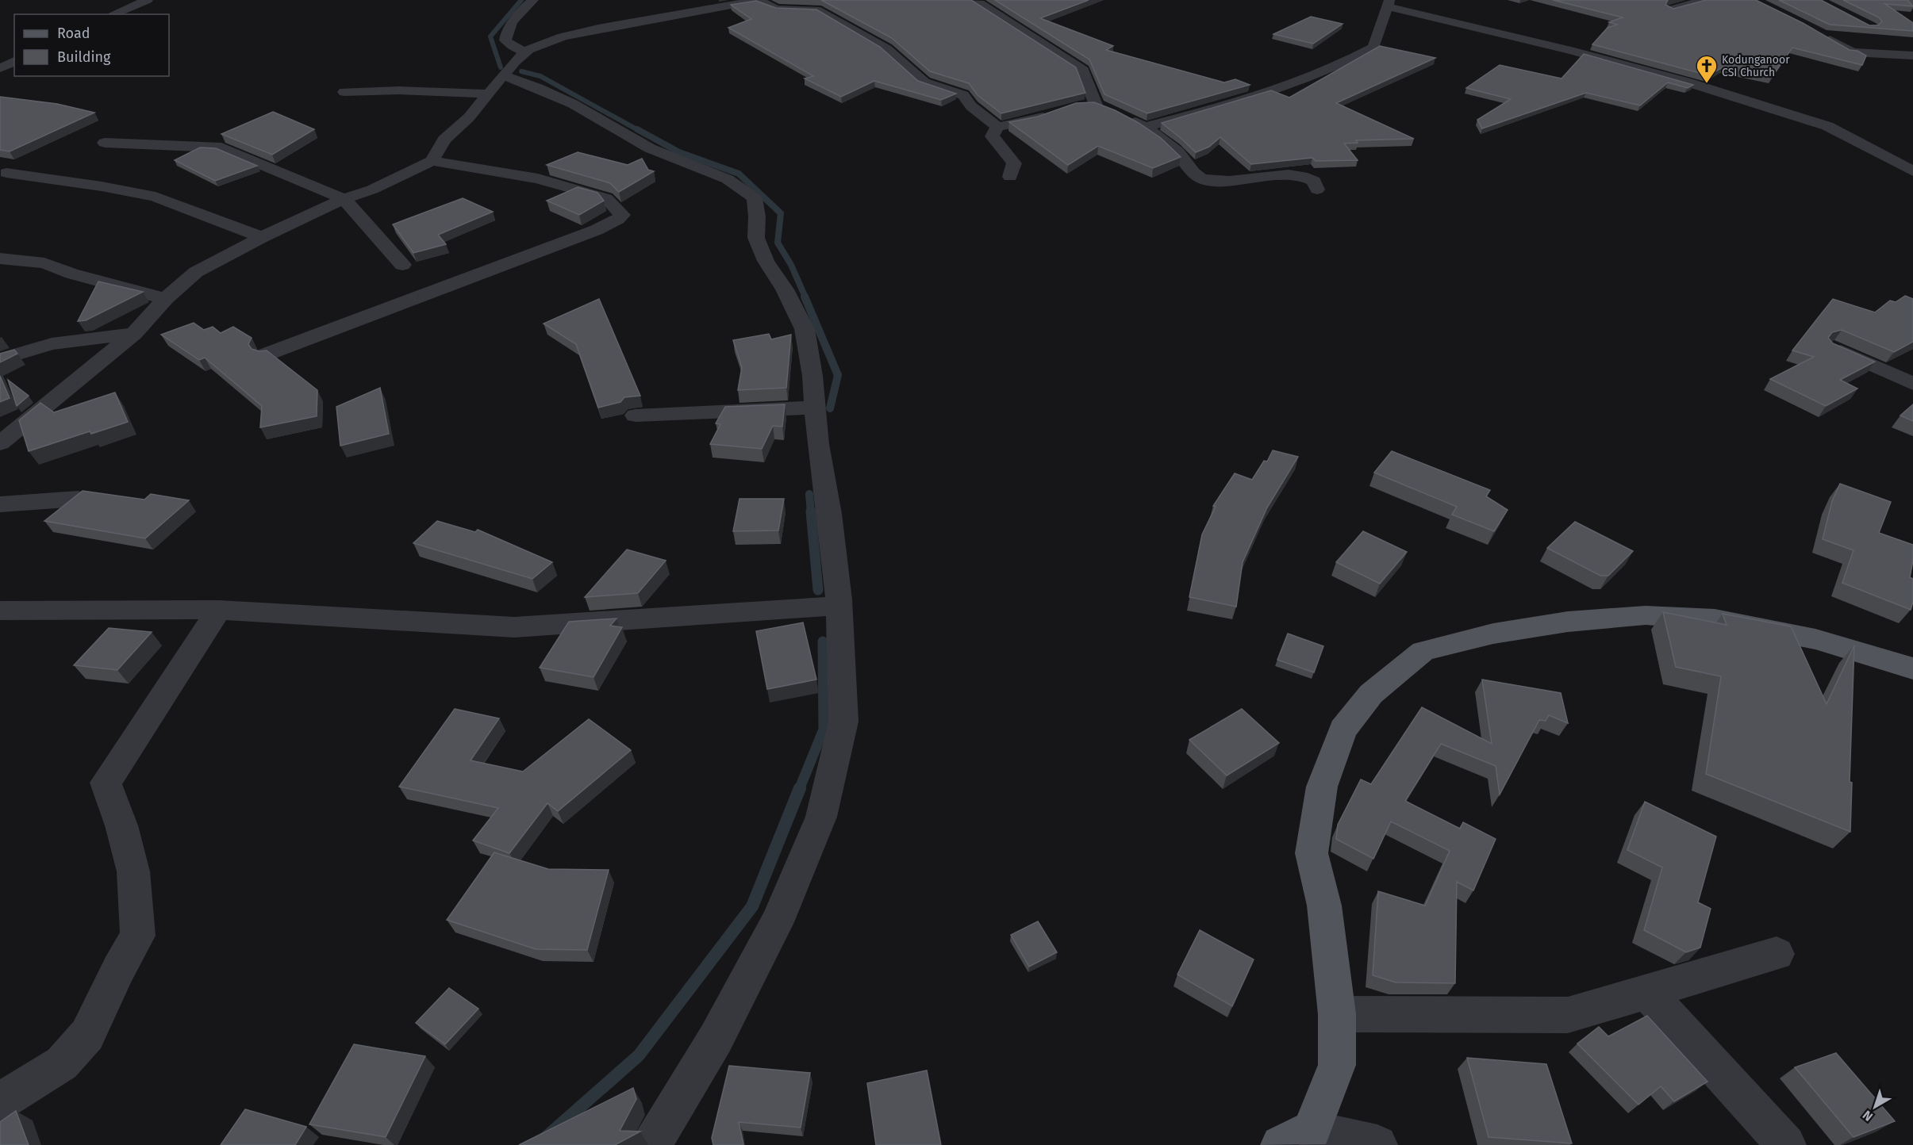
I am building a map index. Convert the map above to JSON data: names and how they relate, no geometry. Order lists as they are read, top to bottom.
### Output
{
  "places": {
    "church": ["Kodunganoor CSI Church"]
  },
  "legend": ["Road", "Building"],
  "north": "bottom left"
}
